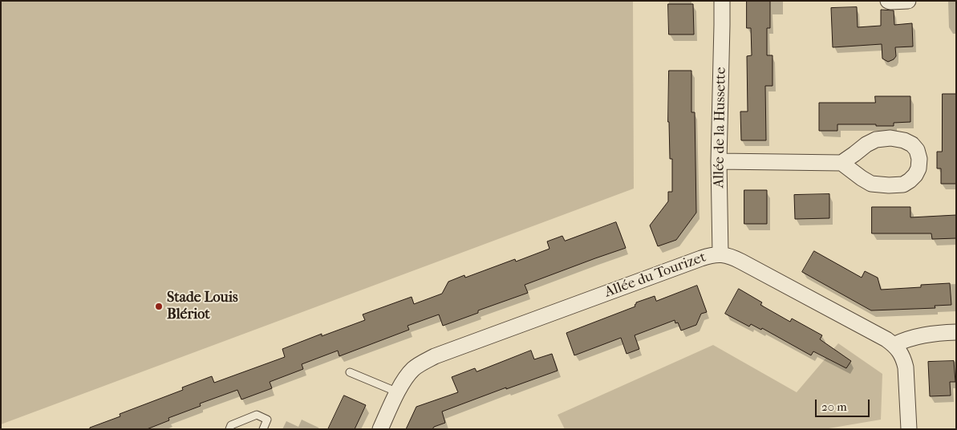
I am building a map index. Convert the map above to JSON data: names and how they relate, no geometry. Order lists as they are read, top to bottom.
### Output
{
  "streets": {
    "street": ["Allée de la Hussette", "Allée du Tourizet"]
  },
  "crossings": [
    ["Allée de la Hussette", "Allée du Tourizet"]
  ],
  "places": ["Stade Louis Blériot"],
  "scale_bar": "20 m"
}
